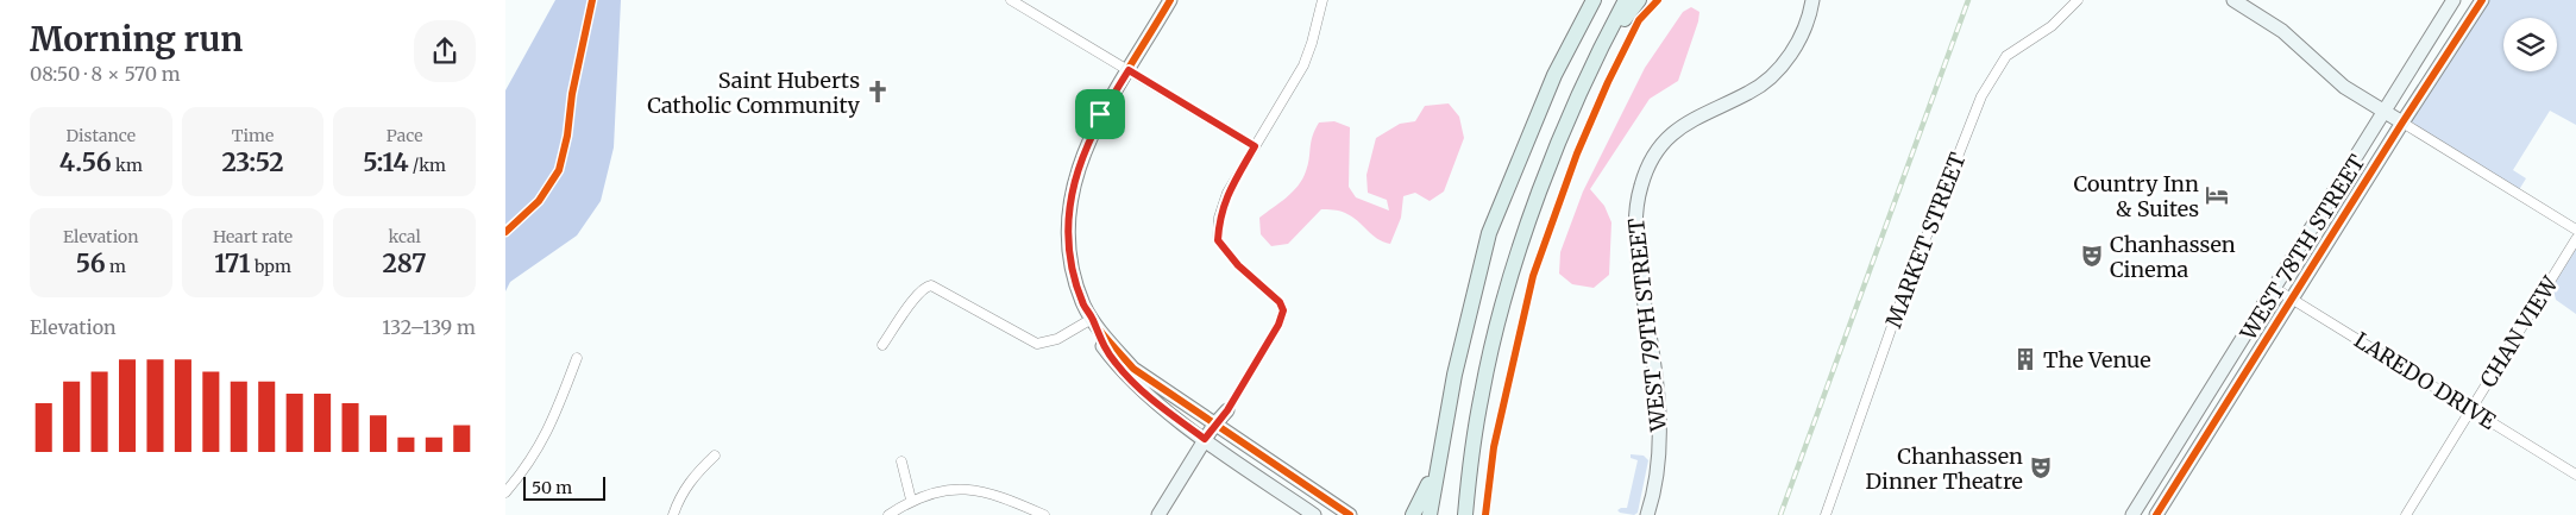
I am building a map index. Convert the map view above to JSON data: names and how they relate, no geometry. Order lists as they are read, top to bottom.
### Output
{
  "streets": {
    "street": [
      "MARKET STREET",
      "WEST 78TH STREET",
      "WEST 79TH STREET",
      "CHAN VIEW",
      "LAREDO DRIVE"
    ]
  },
  "crossings": [
    ["WEST 78TH STREET", "LAREDO DRIVE"],
    ["CHAN VIEW", "LAREDO DRIVE"]
  ],
  "places": {
    "church": ["Saint Huberts Catholic Community"],
    "hotel": ["Country Inn & Suites"],
    "theatre": ["Chanhassen Cinema", "Chanhassen Dinner Theatre"],
    "building": ["The Venue"]
  },
  "scale_bar": "50 m",
  "page": {
    "heading": ["Morning run", "08:50 · 8 × 570 m"],
    "stats": [
      ["Distance", "4.56 km"],
      ["Time", "23:52"],
      ["Pace", "5:14 /km"],
      ["Elevation", "56 m"],
      ["Heart rate", "171 bpm"],
      ["kcal", "287"]
    ],
    "chart": ["Elevation", "132–139 m"],
    "scale": "50 m"
  }
}
